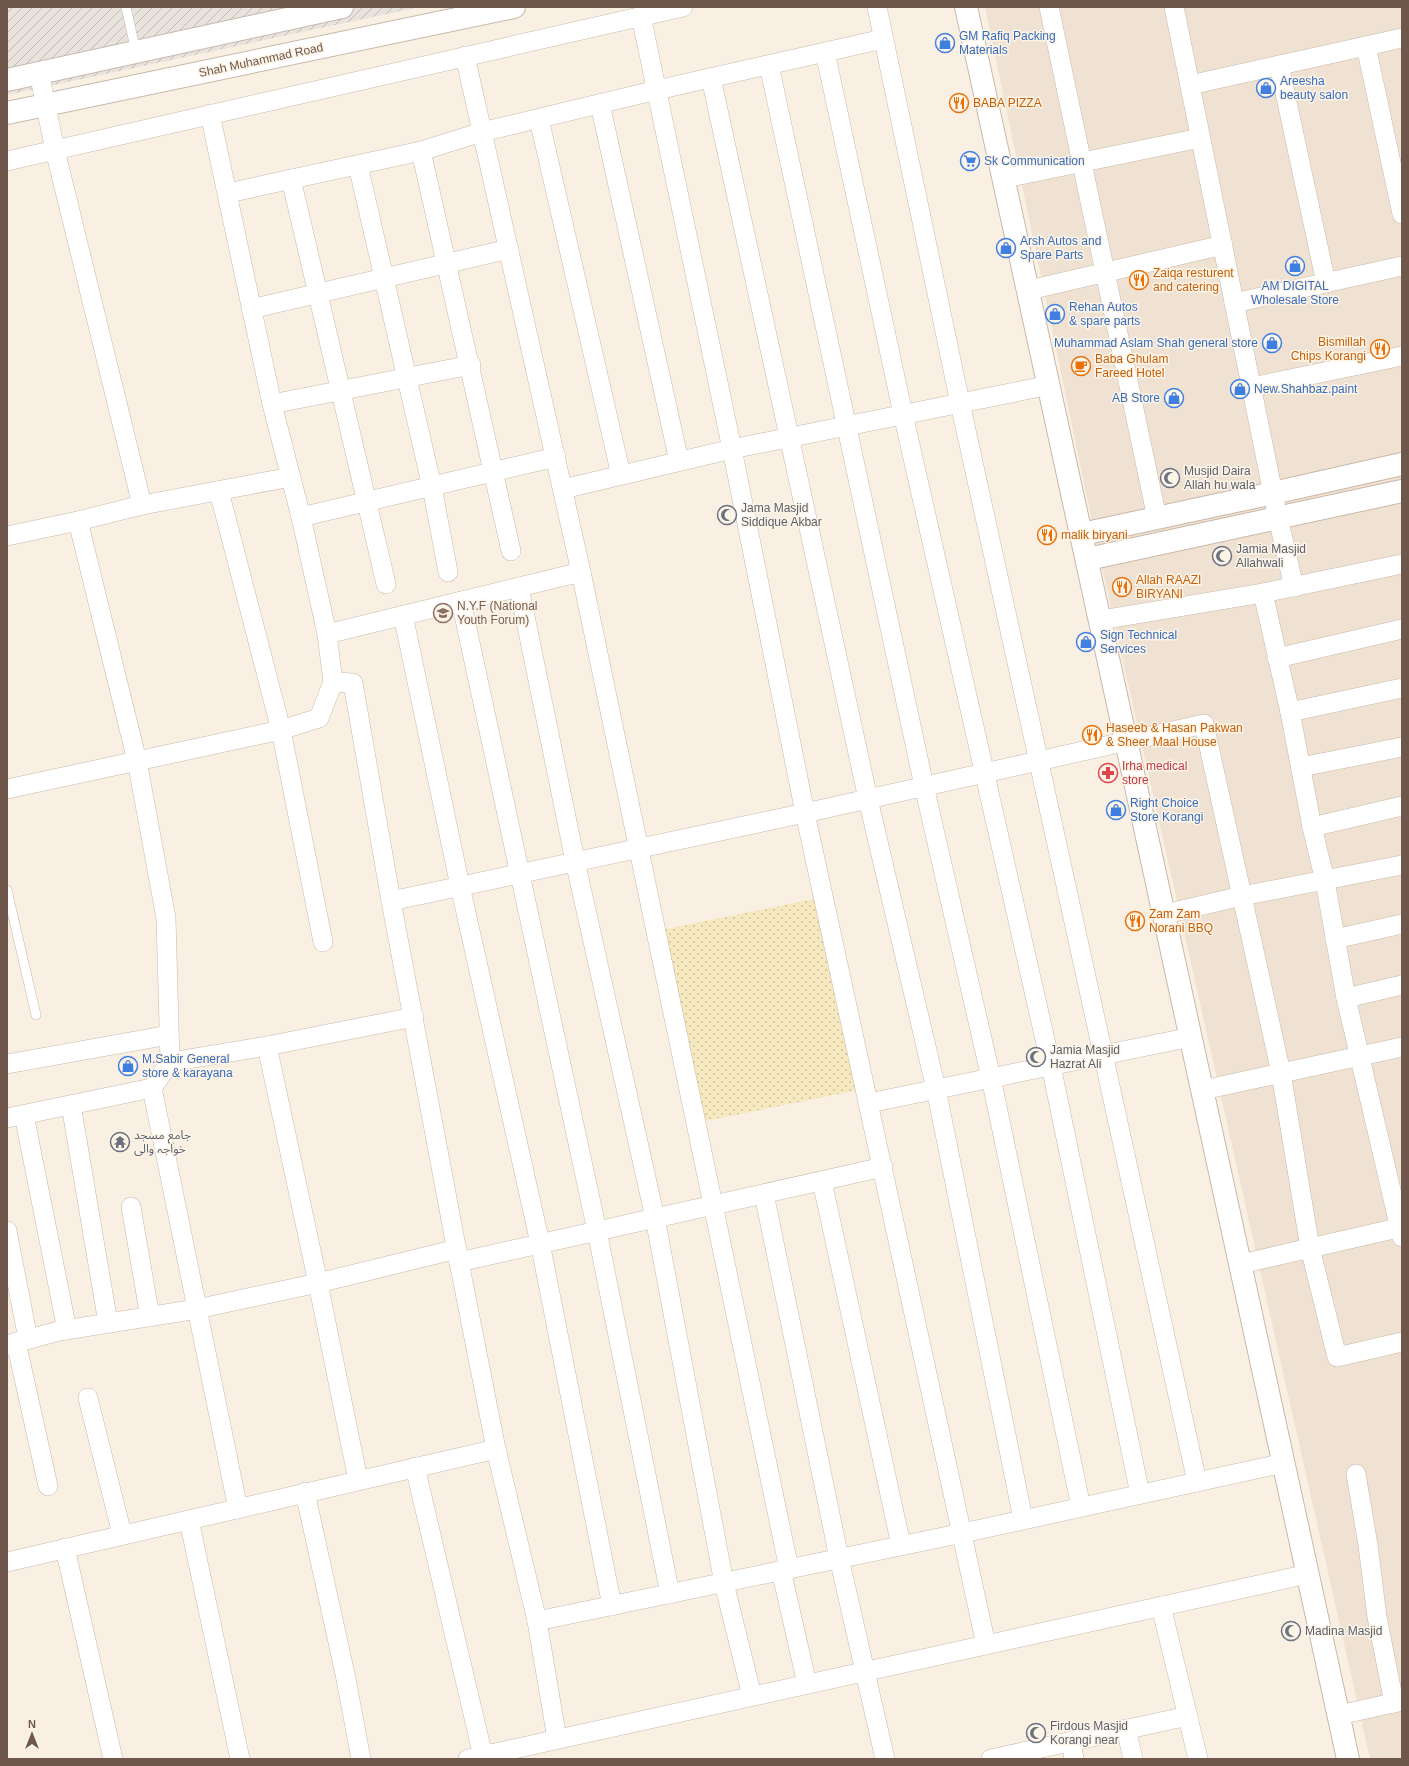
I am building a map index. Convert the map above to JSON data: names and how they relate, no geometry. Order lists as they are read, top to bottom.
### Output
{
  "streets": {
    "street": ["Shah Muhammad Road"]
  },
  "places": {
    "shop": [
      "GM Rafiq Packing Materials",
      "Areesha beauty salon",
      "Arsh Autos and Spare Parts",
      "AM DIGITAL Wholesale Store",
      "Rehan Autos & spare parts",
      "Muhammad Aslam Shah general store",
      "New.Shahbaz.paint",
      "AB Store",
      "Sign Technical Services",
      "Right Choice Store Korangi",
      "M.Sabir General store & karayana"
    ],
    "restaurant": [
      "BABA PIZZA",
      "Zaiqa resturent and catering",
      "Bismillah Chips Korangi",
      "malik biryani",
      "Allah RAAZI BIRYANI",
      "Haseeb & Hasan Pakwan & Sheer Maal House",
      "Zam Zam Norani BBQ"
    ],
    "supermarket": ["Sk Communication"],
    "cafe": ["Baba Ghulam Fareed Hotel"],
    "mosque": [
      "Musjid Daira Allah hu wala",
      "Jama Masjid Siddique Akbar",
      "Jamia Masjid Allahwali",
      "Jamia Masjid Hazrat Ali",
      "Madina Masjid",
      "Firdous Masjid Korangi near"
    ],
    "school or university": ["N.Y.F (National Youth Forum)"],
    "pharmacy": ["Irha medical store"],
    "temple": ["جامع مسجد خواجہ والی"]
  },
  "north": "top"
}
